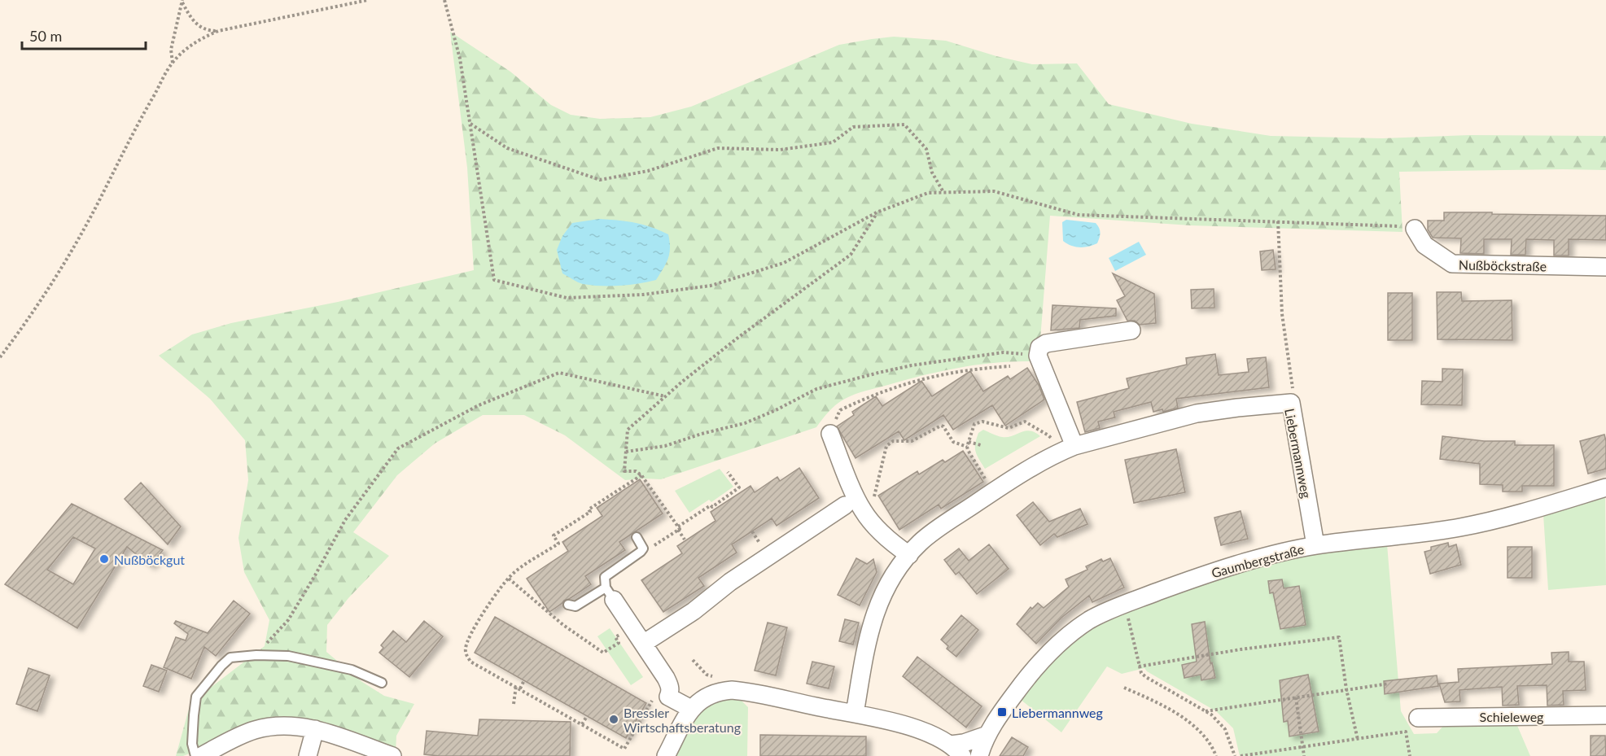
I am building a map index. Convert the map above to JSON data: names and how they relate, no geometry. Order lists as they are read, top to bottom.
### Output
{
  "streets": {
    "street": [
      "Nußböckstraße",
      "Liebermannweg",
      "Gaumbergstraße",
      "Schieleweg"
    ]
  },
  "crossings": [
    ["Liebermannweg", "Gaumbergstraße"]
  ],
  "places": {
    "other": ["Nußböckgut", "Bressler Wirtschaftsberatung"],
    "transit": ["Liebermannweg"]
  },
  "scale_bar": "50 m"
}
